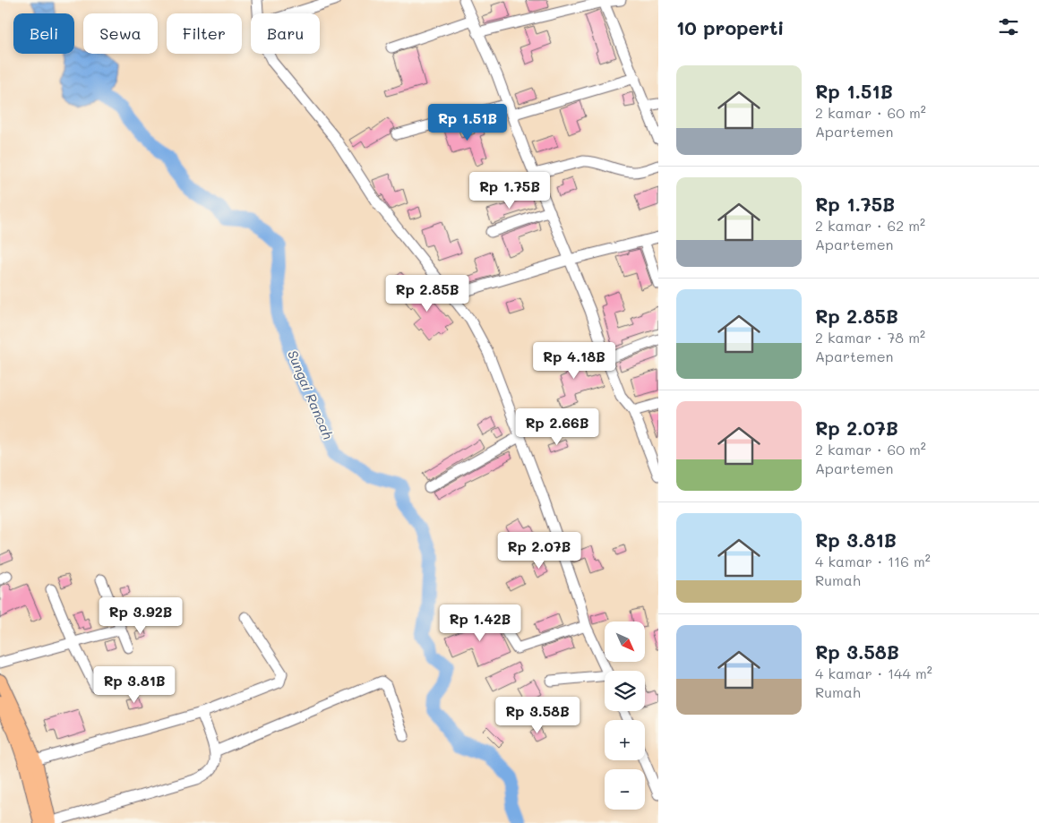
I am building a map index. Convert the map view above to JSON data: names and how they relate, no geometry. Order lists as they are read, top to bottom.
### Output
{
  "water": ["Sungai Rancah"],
  "north": "bottom right",
  "page": {
    "heading": "10 properti",
    "chip": [
      "Beli",
      "Sewa",
      "Filter",
      "Baru"
    ],
    "list": [
      {
        "name": "Rp 1.51B",
        "note": "2 kamar · 60 m² · Apartemen"
      },
      {
        "name": "Rp 1.75B",
        "note": "2 kamar · 62 m² · Apartemen"
      },
      {
        "name": "Rp 2.85B",
        "note": "2 kamar · 78 m² · Apartemen"
      },
      {
        "name": "Rp 2.07B",
        "note": "2 kamar · 60 m² · Apartemen"
      },
      {
        "name": "Rp 3.81B",
        "note": "4 kamar · 116 m² · Rumah"
      },
      {
        "name": "Rp 3.58B",
        "note": "4 kamar · 144 m² · Rumah"
      }
    ],
    "price": [
      "Rp 1.51B",
      "Rp 1.75B",
      "Rp 2.85B",
      "Rp 4.18B",
      "Rp 2.66B",
      "Rp 2.07B",
      "Rp 3.92B",
      "Rp 1.42B",
      "Rp 3.81B",
      "Rp 3.58B"
    ],
    "map_buttons": ["+", "−"]
  }
}
